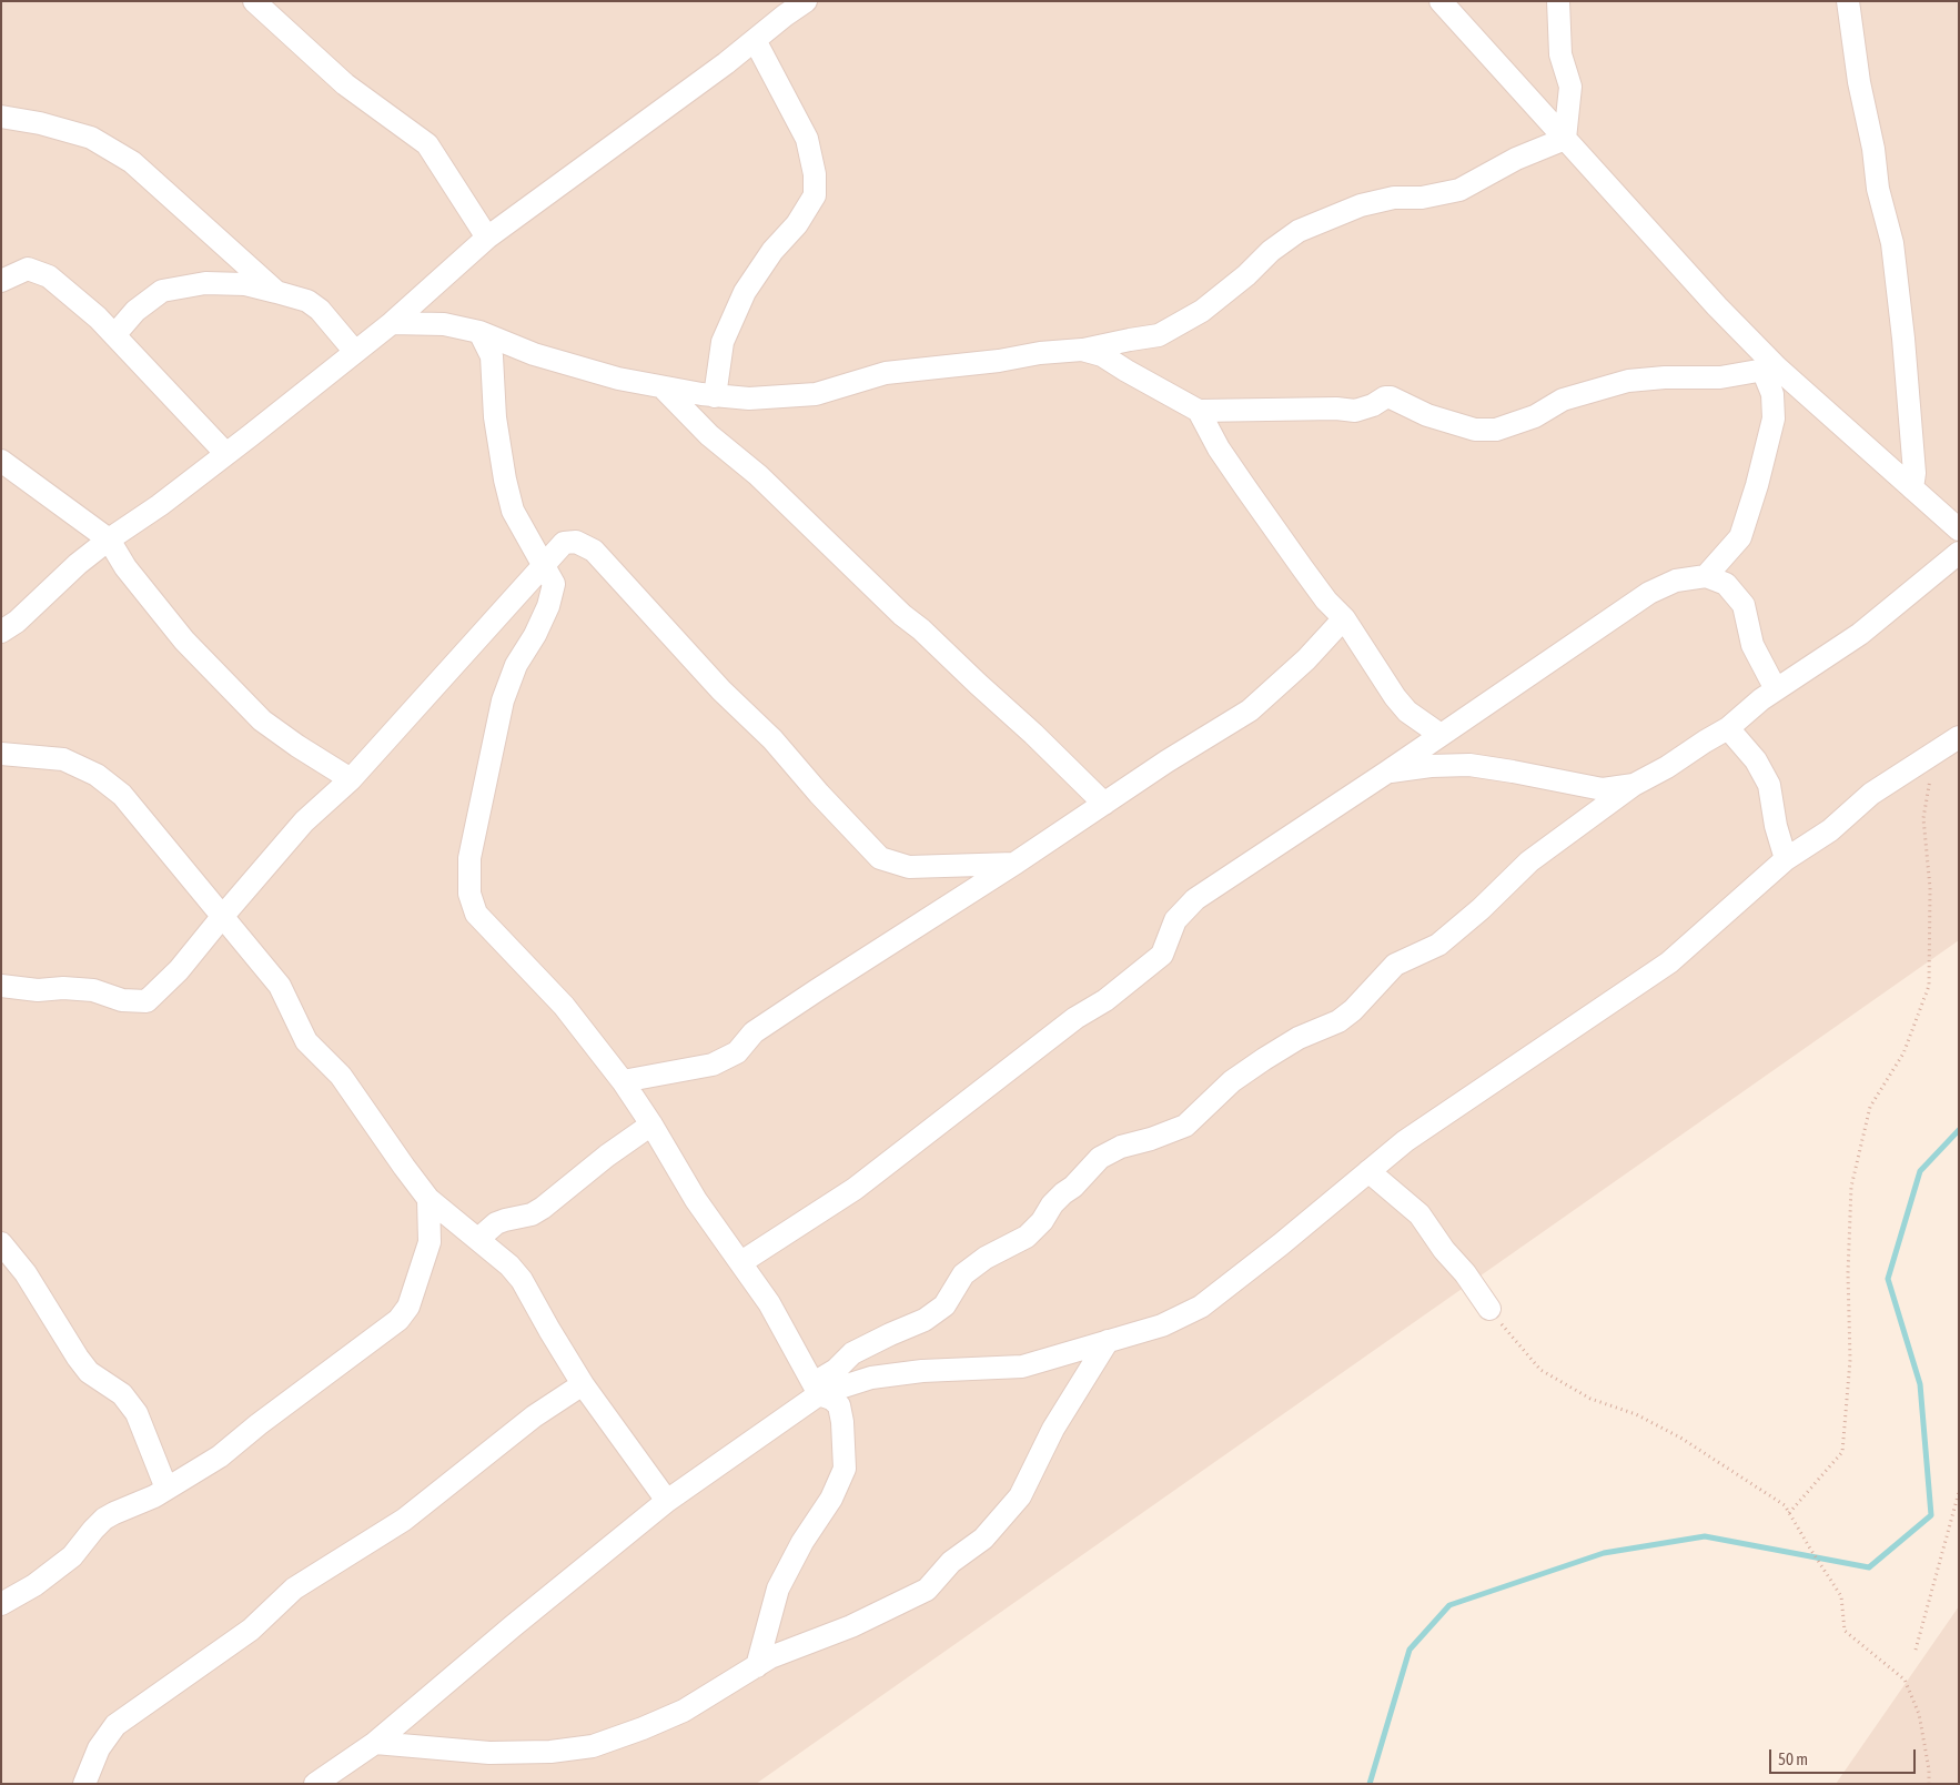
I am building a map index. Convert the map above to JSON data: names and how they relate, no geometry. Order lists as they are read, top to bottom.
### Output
{
  "scale_bar": "50 m"
}
